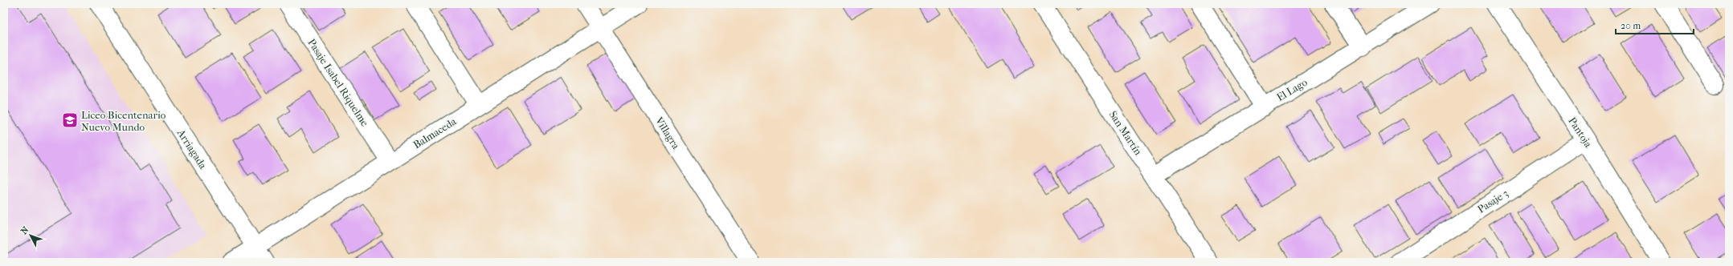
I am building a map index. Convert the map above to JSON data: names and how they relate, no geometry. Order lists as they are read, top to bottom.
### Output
{
  "streets": {
    "street": [
      "Pasaje Isabel Riquelme",
      "El Lago",
      "Pantoja",
      "Balmaceda",
      "Villagra",
      "San Martín",
      "Arriagada",
      "Pasaje 3"
    ]
  },
  "crossings": [
    ["Pasaje Isabel Riquelme", "Balmaceda"],
    ["El Lago", "San Martín"],
    ["Pantoja", "Pasaje 3"],
    ["Balmaceda", "Villagra"],
    ["Balmaceda", "Arriagada"]
  ],
  "places": {
    "school or university": ["Liceo Bicentenario Nuevo Mundo"]
  },
  "scale_bar": "20 m",
  "north": "top left"
}
